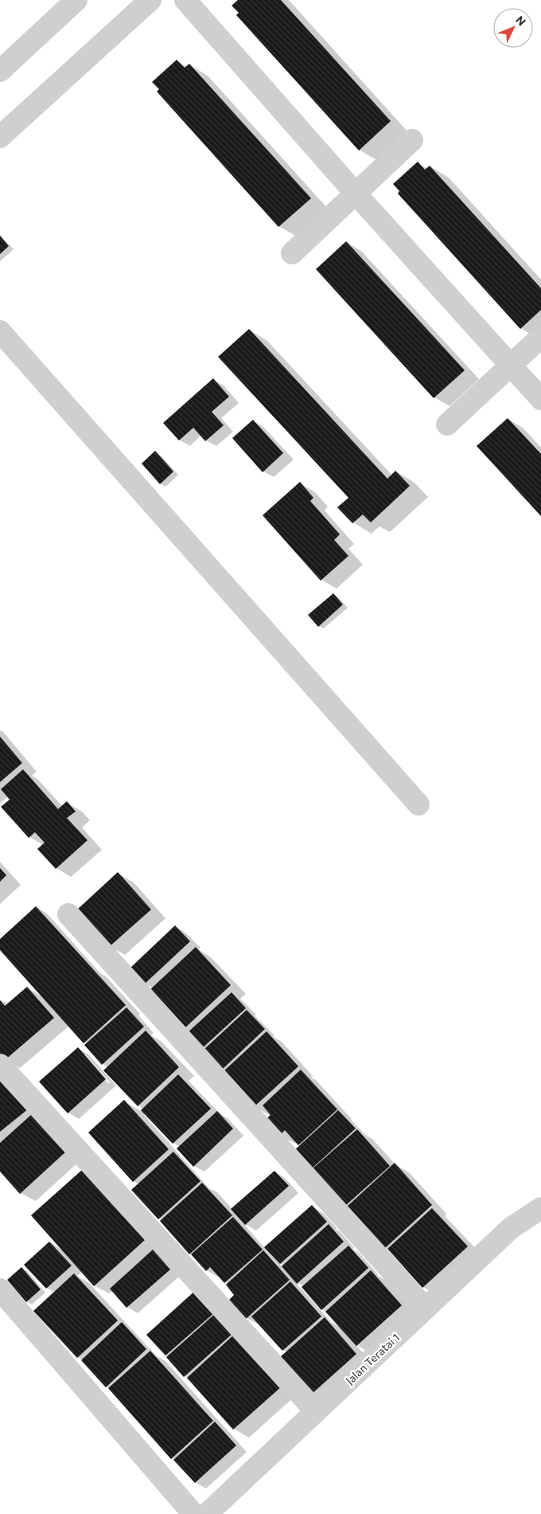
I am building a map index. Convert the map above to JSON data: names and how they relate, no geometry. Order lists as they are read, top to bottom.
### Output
{
  "streets": {
    "street": ["Jalan Teratai 1"]
  },
  "north": "top right"
}
